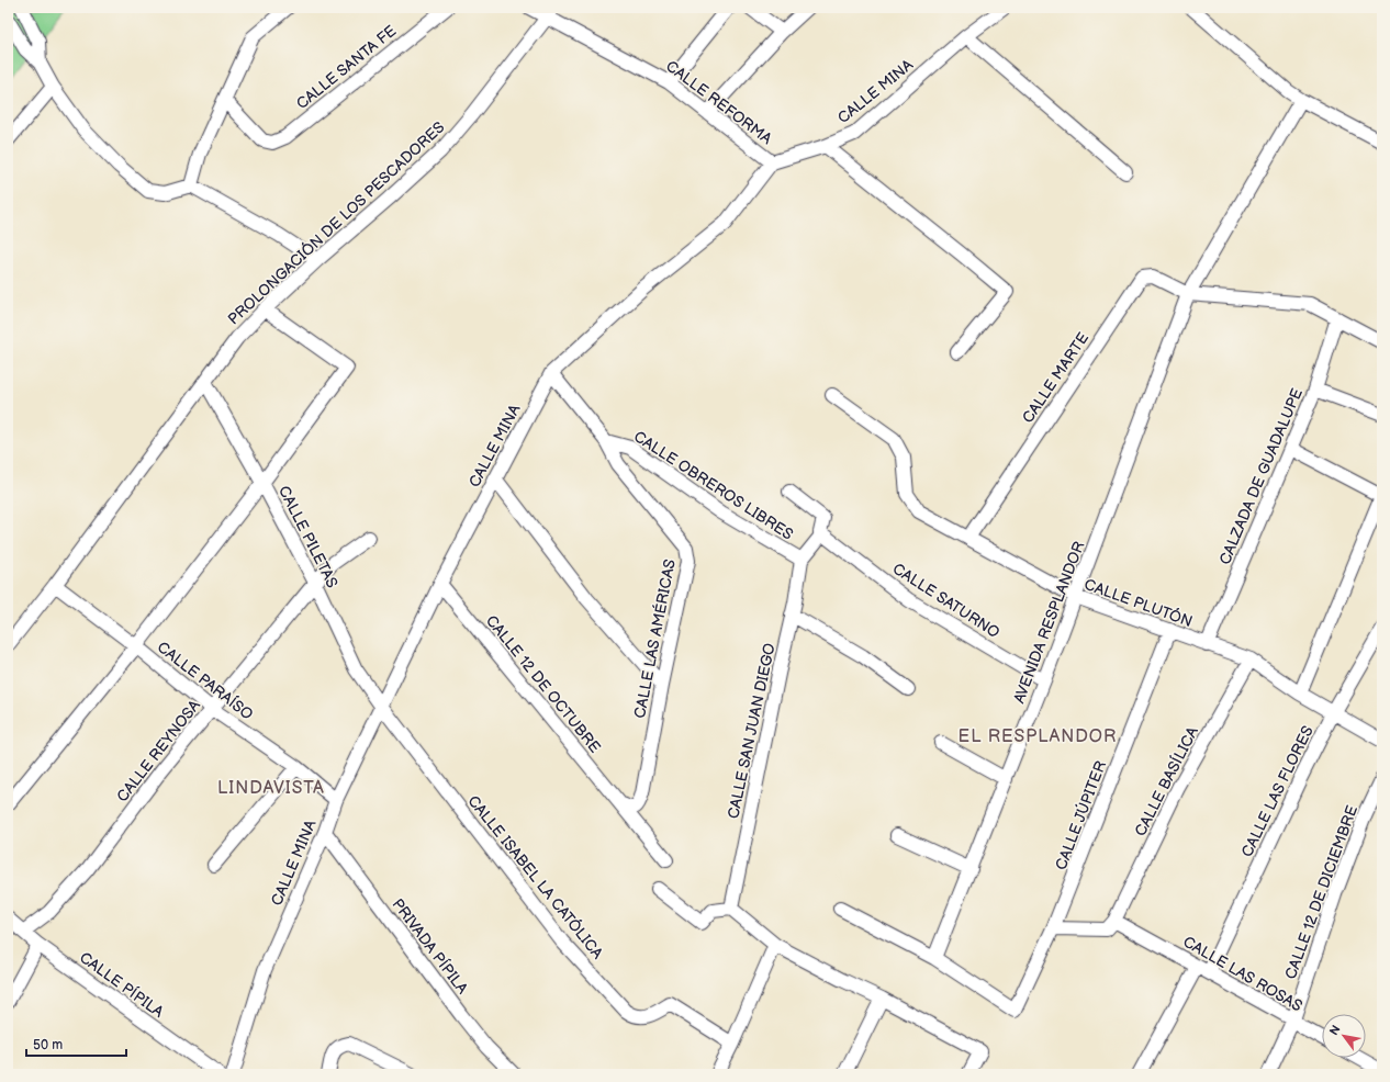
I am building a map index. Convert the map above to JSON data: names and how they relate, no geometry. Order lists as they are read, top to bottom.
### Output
{
  "streets": {
    "street": [
      "CALLE SANTA FE",
      "CALLE MINA",
      "CALLE REFORMA",
      "PROLONGACIÓN DE LOS PESCADORES",
      "CALLE MARTE",
      "CALZADA DE GUADALUPE",
      "CALLE OBREROS LIBRES",
      "CALLE PILETAS",
      "CALLE SATURNO",
      "CALLE PLUTÓN",
      "AVENIDA RESPLANDOR",
      "CALLE LAS AMÉRICAS",
      "CALLE PARAÍSO",
      "CALLE 12 DE OCTUBRE",
      "CALLE SAN JUAN DIEGO",
      "CALLE REYNOSA",
      "CALLE BASÍLICA",
      "CALLE LAS FLORES",
      "CALLE JÚPITER",
      "CALLE ISABEL LA CATÓLICA",
      "CALLE 12 DE DICIEMBRE",
      "PRIVADA PÍPILA",
      "CALLE LAS ROSAS",
      "CALLE PÍPILA"
    ]
  },
  "crossings": [
    ["CALLE MINA", "CALLE REFORMA"],
    ["CALLE MINA", "CALLE PILETAS"],
    ["CALLE MINA", "CALLE LAS AMÉRICAS"],
    ["CALLE MINA", "CALLE PARAÍSO"],
    ["CALLE MINA", "CALLE 12 DE OCTUBRE"],
    ["CALLE MINA", "CALLE ISABEL LA CATÓLICA"],
    ["CALLE MINA", "PRIVADA PÍPILA"],
    ["CALLE REFORMA", "PROLONGACIÓN DE LOS PESCADORES"],
    ["PROLONGACIÓN DE LOS PESCADORES", "CALLE PILETAS"],
    ["PROLONGACIÓN DE LOS PESCADORES", "CALLE PARAÍSO"],
    ["CALLE MARTE", "CALLE PLUTÓN"],
    ["CALLE MARTE", "AVENIDA RESPLANDOR"],
    ["CALZADA DE GUADALUPE", "CALLE PLUTÓN"],
    ["CALLE OBREROS LIBRES", "CALLE LAS AMÉRICAS"],
    ["CALLE OBREROS LIBRES", "CALLE SAN JUAN DIEGO"],
    ["CALLE PILETAS", "CALLE REYNOSA"],
    ["CALLE PILETAS", "CALLE ISABEL LA CATÓLICA"],
    ["CALLE SATURNO", "AVENIDA RESPLANDOR"],
    ["CALLE PLUTÓN", "AVENIDA RESPLANDOR"],
    ["CALLE PLUTÓN", "CALLE BASÍLICA"],
    ["CALLE PLUTÓN", "CALLE LAS FLORES"],
    ["CALLE PLUTÓN", "CALLE JÚPITER"],
    ["AVENIDA RESPLANDOR", "CALLE JÚPITER"],
    ["CALLE LAS AMÉRICAS", "CALLE 12 DE OCTUBRE"],
    ["CALLE PARAÍSO", "CALLE REYNOSA"],
    ["CALLE REYNOSA", "CALLE PÍPILA"],
    ["CALLE BASÍLICA", "CALLE LAS ROSAS"],
    ["CALLE LAS FLORES", "CALLE LAS ROSAS"],
    ["CALLE 12 DE DICIEMBRE", "CALLE LAS ROSAS"]
  ],
  "districts": ["EL RESPLANDOR", "LINDAVISTA"],
  "scale_bar": "50 m",
  "north": "top left"
}
